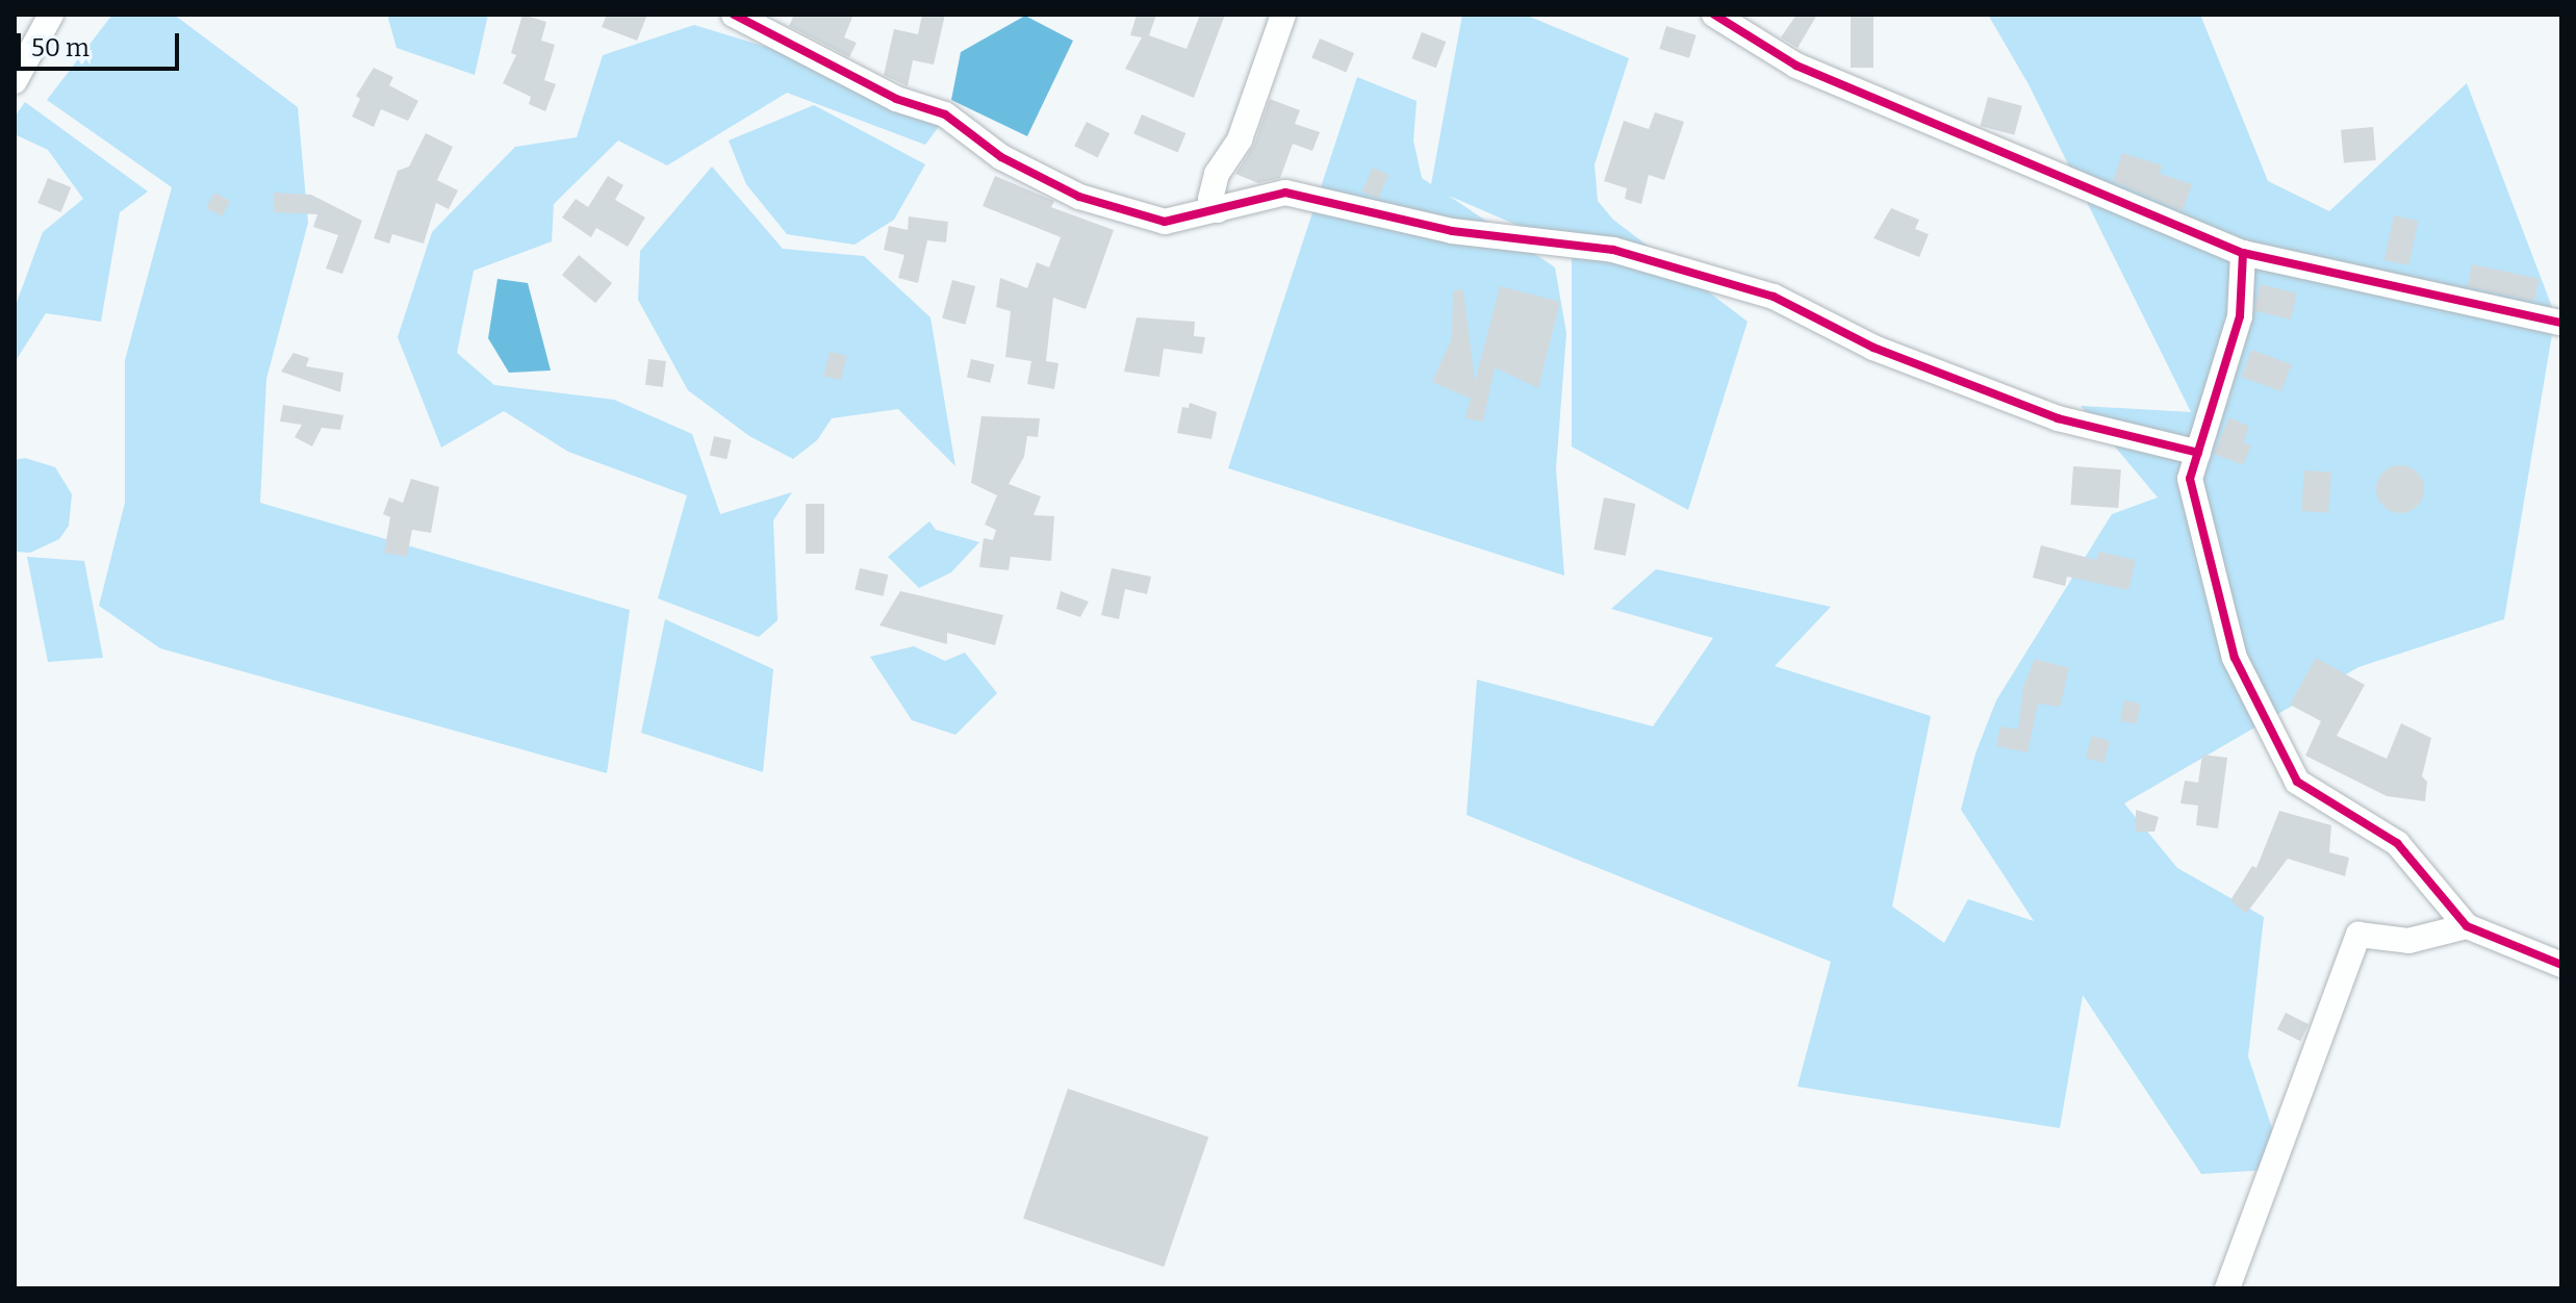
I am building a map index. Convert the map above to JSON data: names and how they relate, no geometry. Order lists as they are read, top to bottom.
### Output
{
  "scale_bar": "50 m"
}
